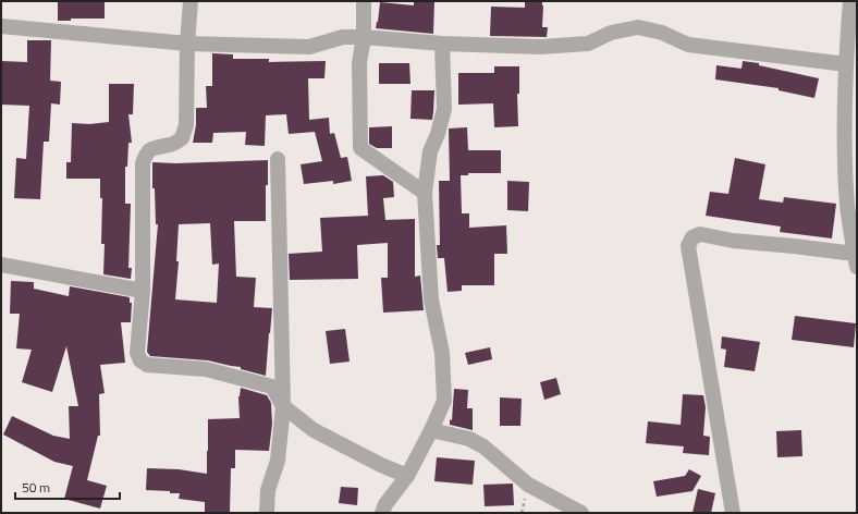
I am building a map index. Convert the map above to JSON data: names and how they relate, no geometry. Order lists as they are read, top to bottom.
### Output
{
  "scale_bar": "50 m"
}
